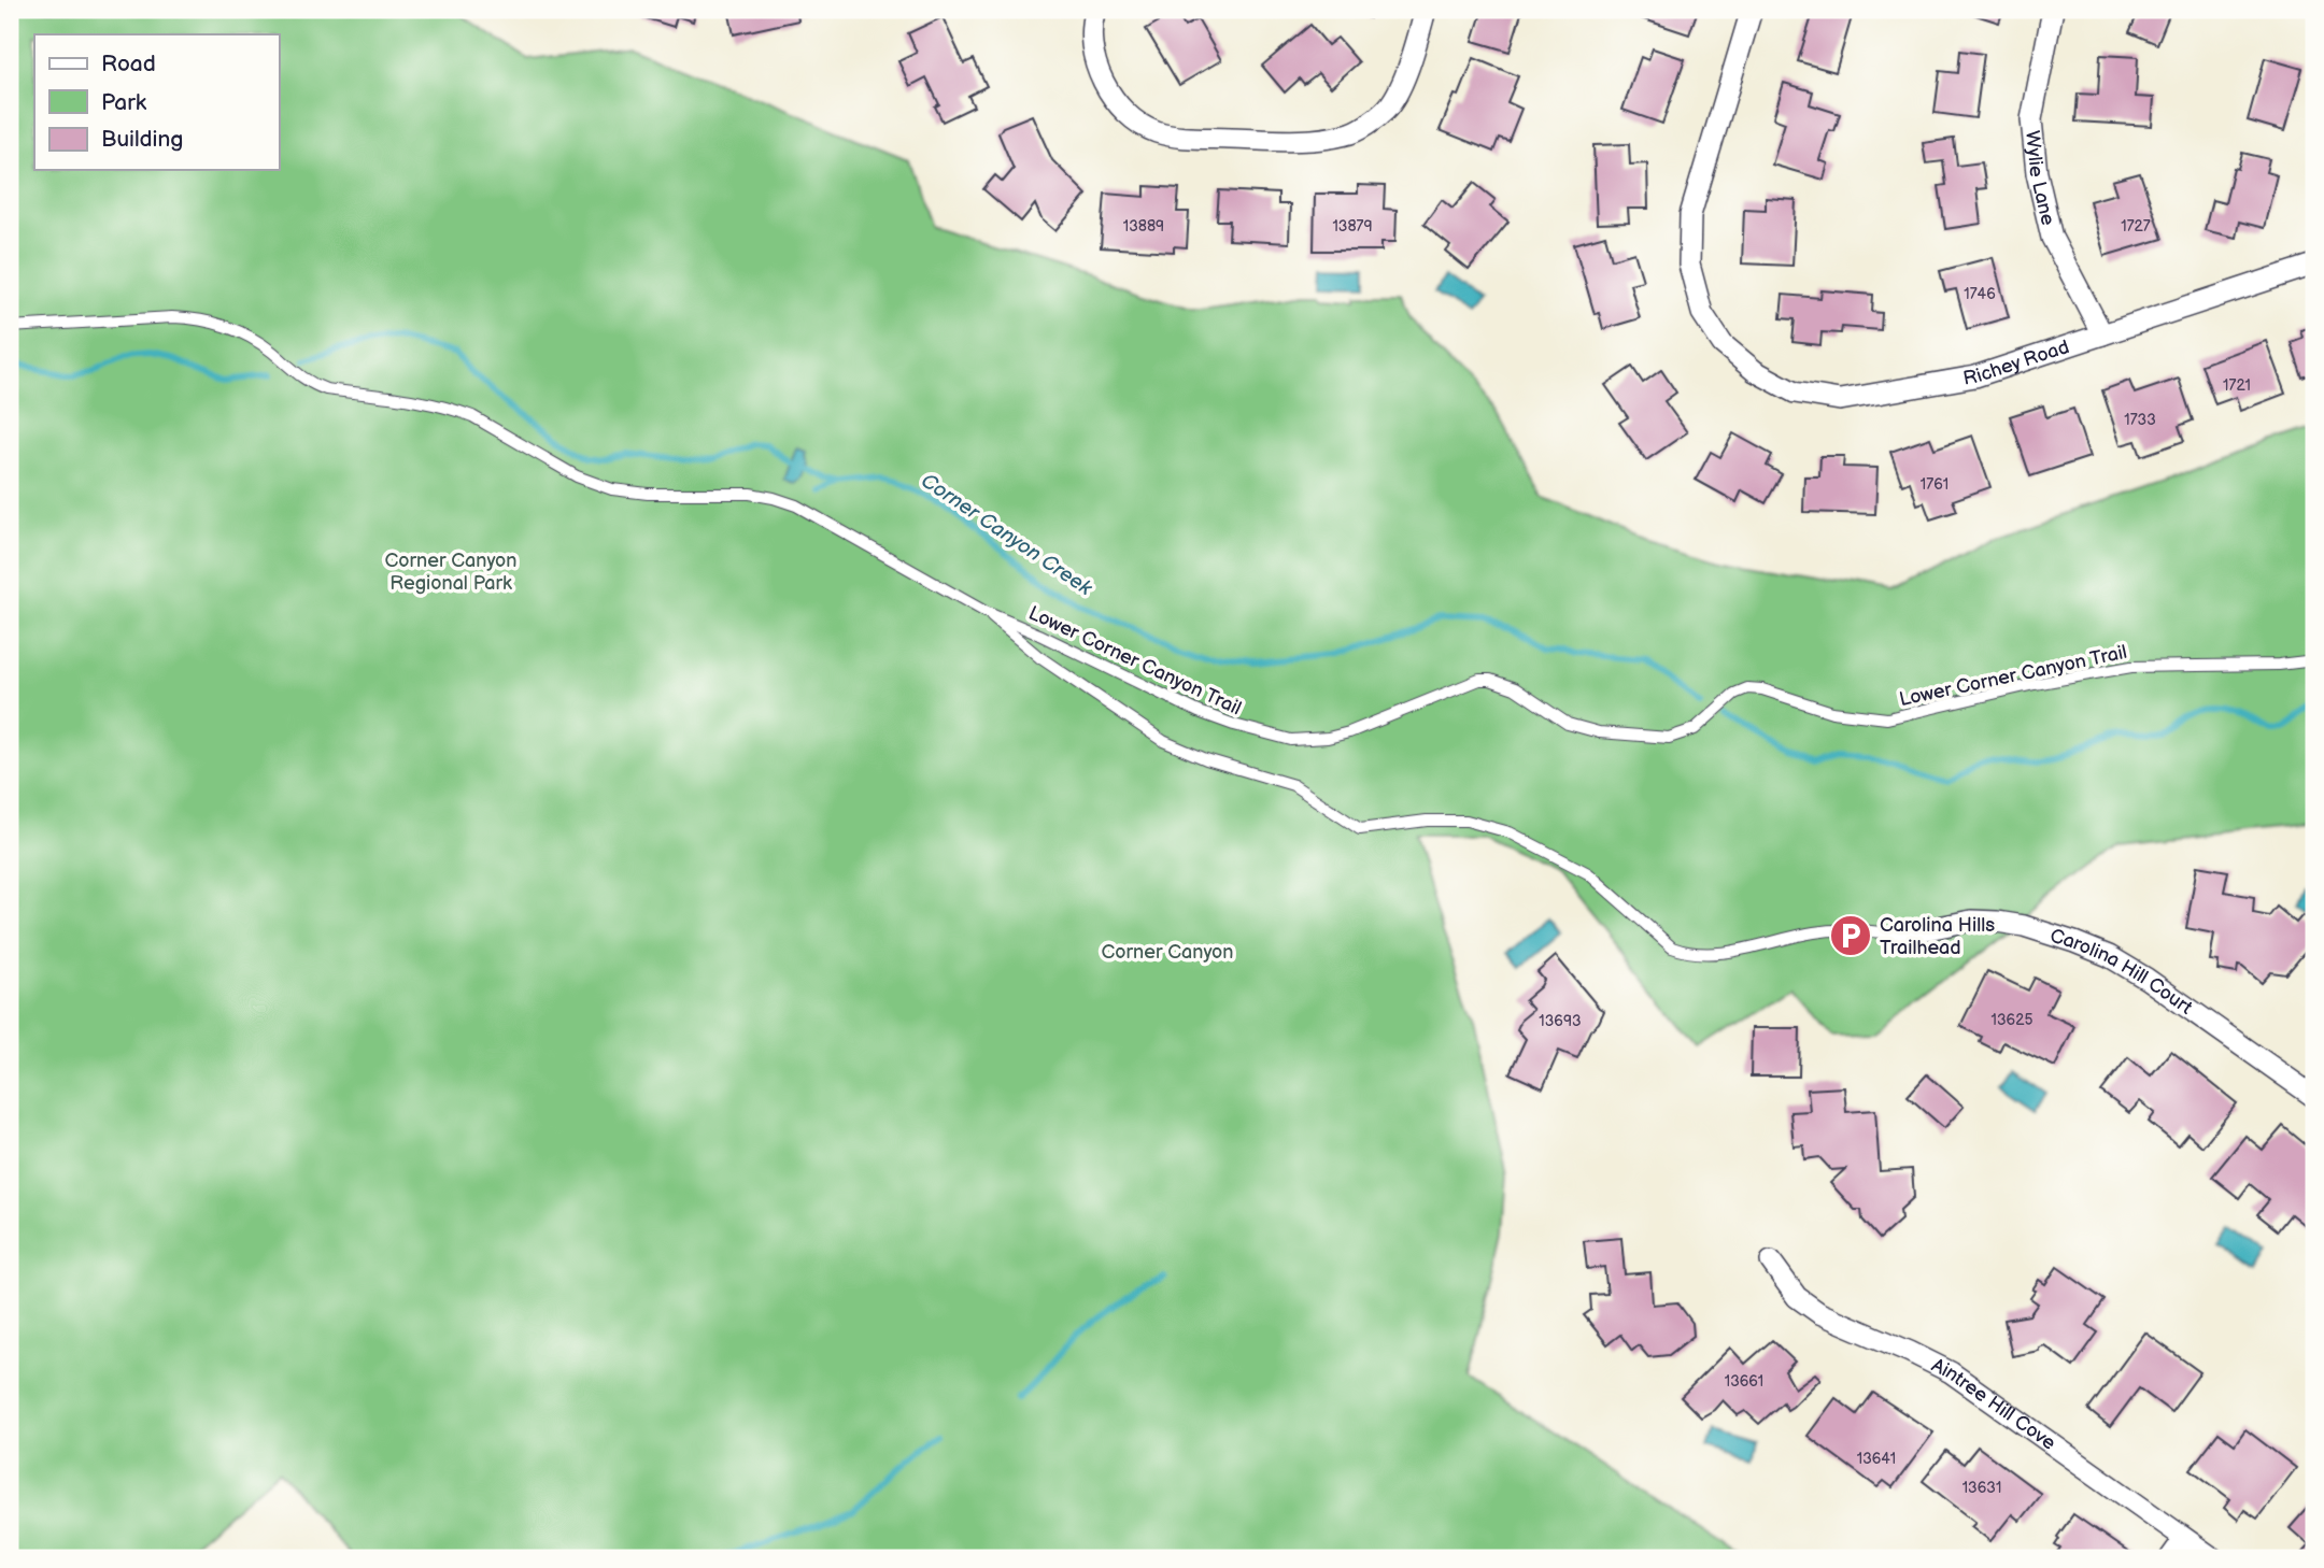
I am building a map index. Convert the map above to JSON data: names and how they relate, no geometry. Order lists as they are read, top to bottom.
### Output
{
  "streets": {
    "street": [
      "Wylie Lane",
      "Richey Road",
      "Carolina Hill Court",
      "Aintree Hill Cove"
    ],
    "lane": ["Lower Corner Canyon Trail"]
  },
  "crossings": [
    ["Wylie Lane", "Richey Road"]
  ],
  "water": ["Corner Canyon Creek"],
  "parks": ["Corner Canyon Regional Park", "Corner Canyon"],
  "places": {
    "parking": ["Carolina Hills Trailhead"]
  },
  "house_numbers": [
    "13889",
    "13879",
    "1727",
    "1746",
    "1721",
    "1733",
    "1761",
    "13625",
    "13693",
    "13661",
    "13641",
    "13631"
  ],
  "legend": ["Road", "Park", "Building"]
}
